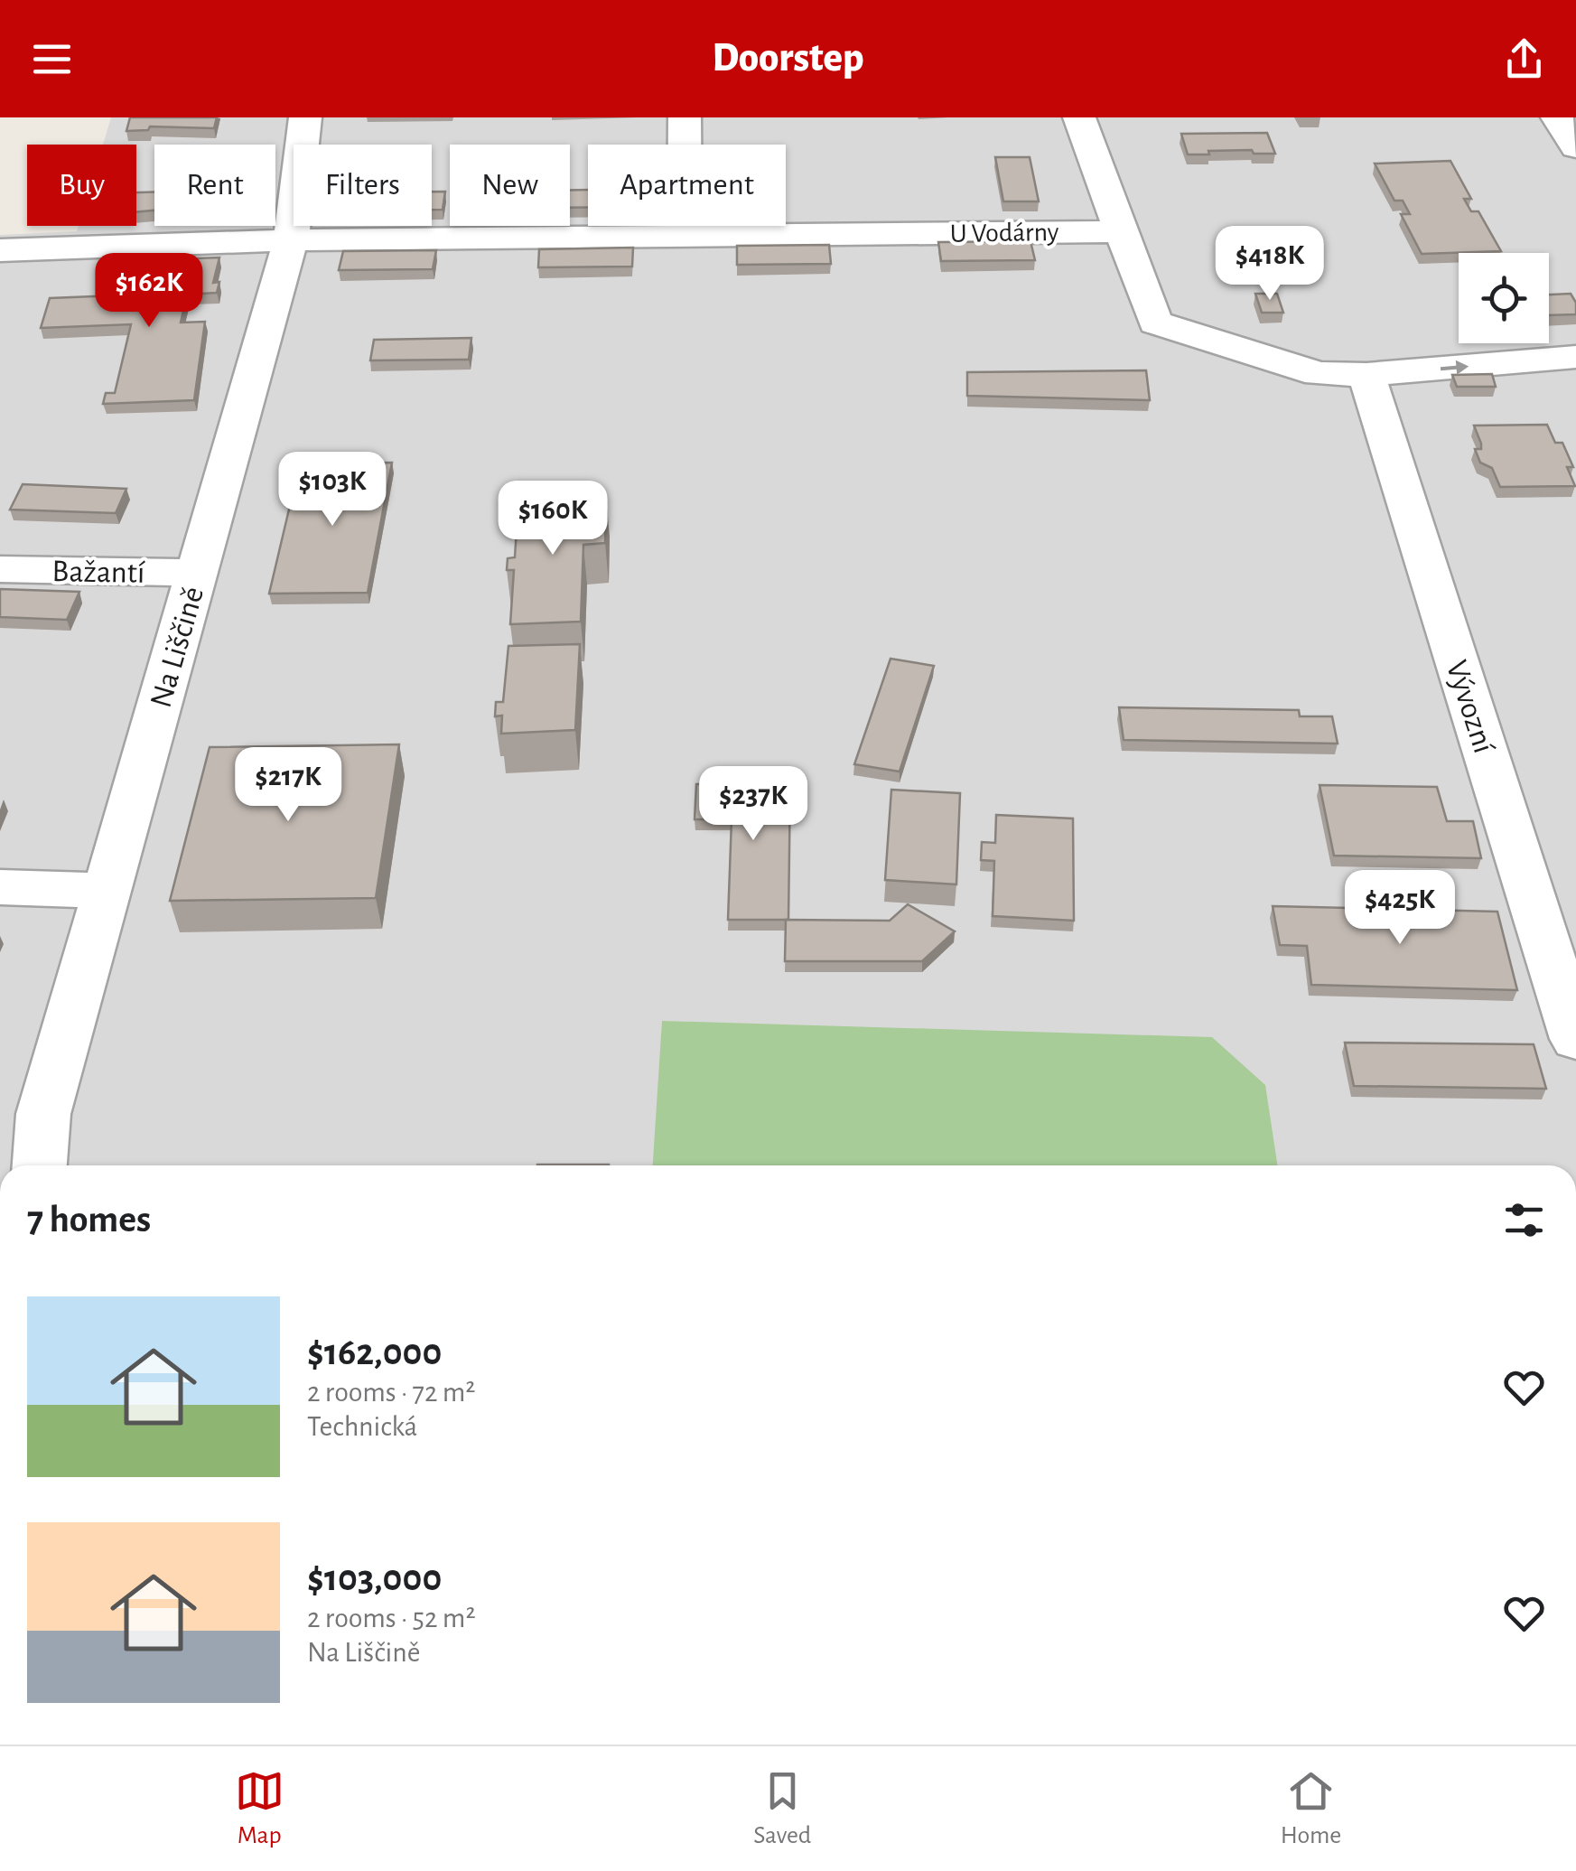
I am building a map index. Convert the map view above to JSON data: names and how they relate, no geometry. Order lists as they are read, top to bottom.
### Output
{
  "streets": {
    "street": [
      "U Vodárny",
      "Bažantí",
      "Na Liščině",
      "Vývozní"
    ]
  },
  "crossings": [
    ["U Vodárny", "Na Liščině"],
    ["Bažantí", "Na Liščině"]
  ],
  "page": {
    "header": "Doorstep",
    "chip": [
      "Buy",
      "Rent",
      "Filters",
      "New",
      "Apartment"
    ],
    "price": [
      "$418K",
      "$162K",
      "$103K",
      "$160K",
      "$217K",
      "$237K",
      "$425K"
    ],
    "heading": "7 homes",
    "list": [
      {
        "name": "$162,000",
        "note": "2 rooms · 72 m² · Technická"
      },
      {
        "name": "$103,000",
        "note": "2 rooms · 52 m² · Na Liščině"
      }
    ],
    "tabs": ["Map", "Saved", "Home"]
  }
}
